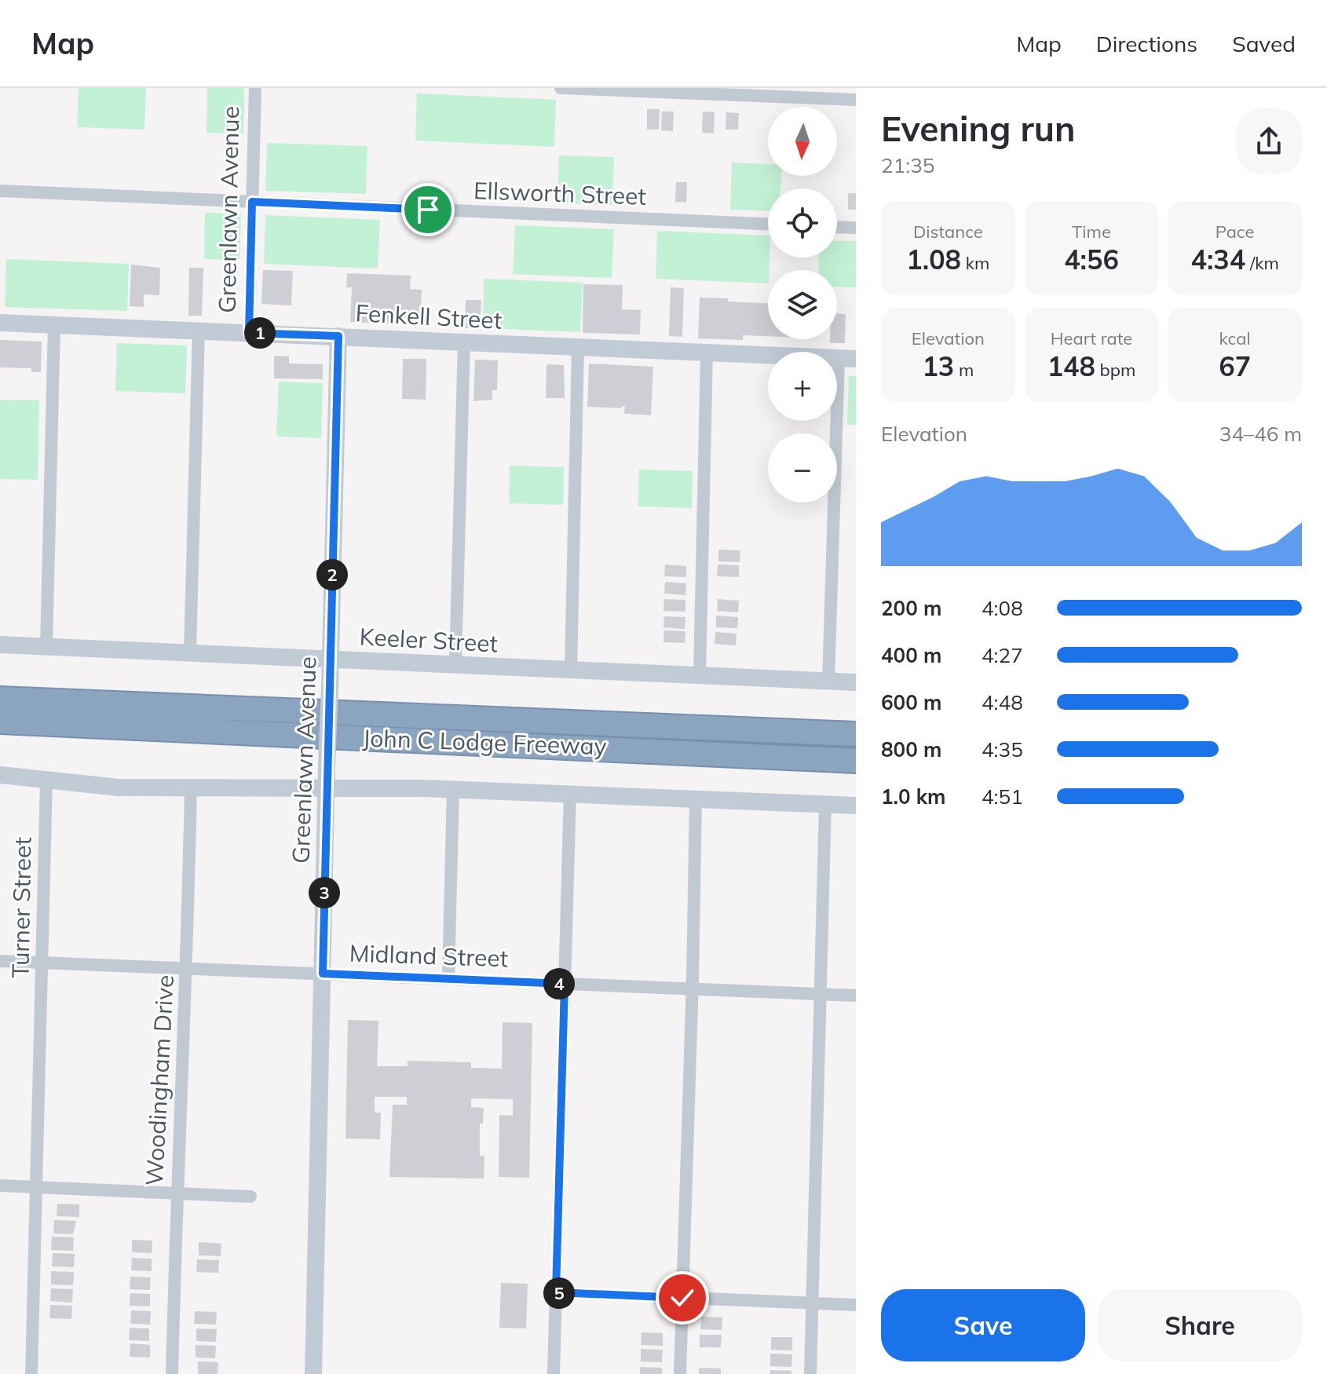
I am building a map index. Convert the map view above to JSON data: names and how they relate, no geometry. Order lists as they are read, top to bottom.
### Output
{
  "streets": {
    "highway": ["John C Lodge Freeway"],
    "street": [
      "Ellsworth Street",
      "Greenlawn Avenue",
      "Fenkell Street",
      "Keeler Street",
      "Turner Street",
      "Midland Street",
      "Woodingham Drive"
    ]
  },
  "crossings": [
    ["Ellsworth Street", "Greenlawn Avenue"],
    ["Greenlawn Avenue", "Fenkell Street"],
    ["Greenlawn Avenue", "Keeler Street"],
    ["Greenlawn Avenue", "Midland Street"],
    ["Turner Street", "Midland Street"],
    ["Midland Street", "Woodingham Drive"]
  ],
  "north": "bottom",
  "page": {
    "header": "Map",
    "nav": ["Map", "Directions", "Saved"],
    "heading": ["Evening run", "21:35"],
    "map_buttons": ["+", "−"],
    "stats": [
      ["Distance", "1.08 km"],
      ["Time", "4:56"],
      ["Pace", "4:34 /km"],
      ["Elevation", "13 m"],
      ["Heart rate", "148 bpm"],
      ["kcal", "67"]
    ],
    "pins": [
      "1",
      "2",
      "3",
      "4",
      "5"
    ],
    "chart": ["Elevation", "34–46 m"],
    "list": [
      {
        "name": "200 m",
        "note": "4:08"
      },
      {
        "name": "400 m",
        "note": "4:27"
      },
      {
        "name": "600 m",
        "note": "4:48"
      },
      {
        "name": "800 m",
        "note": "4:35"
      },
      {
        "name": "1.0 km",
        "note": "4:51"
      }
    ],
    "buttons": ["Save", "Share"]
  }
}
